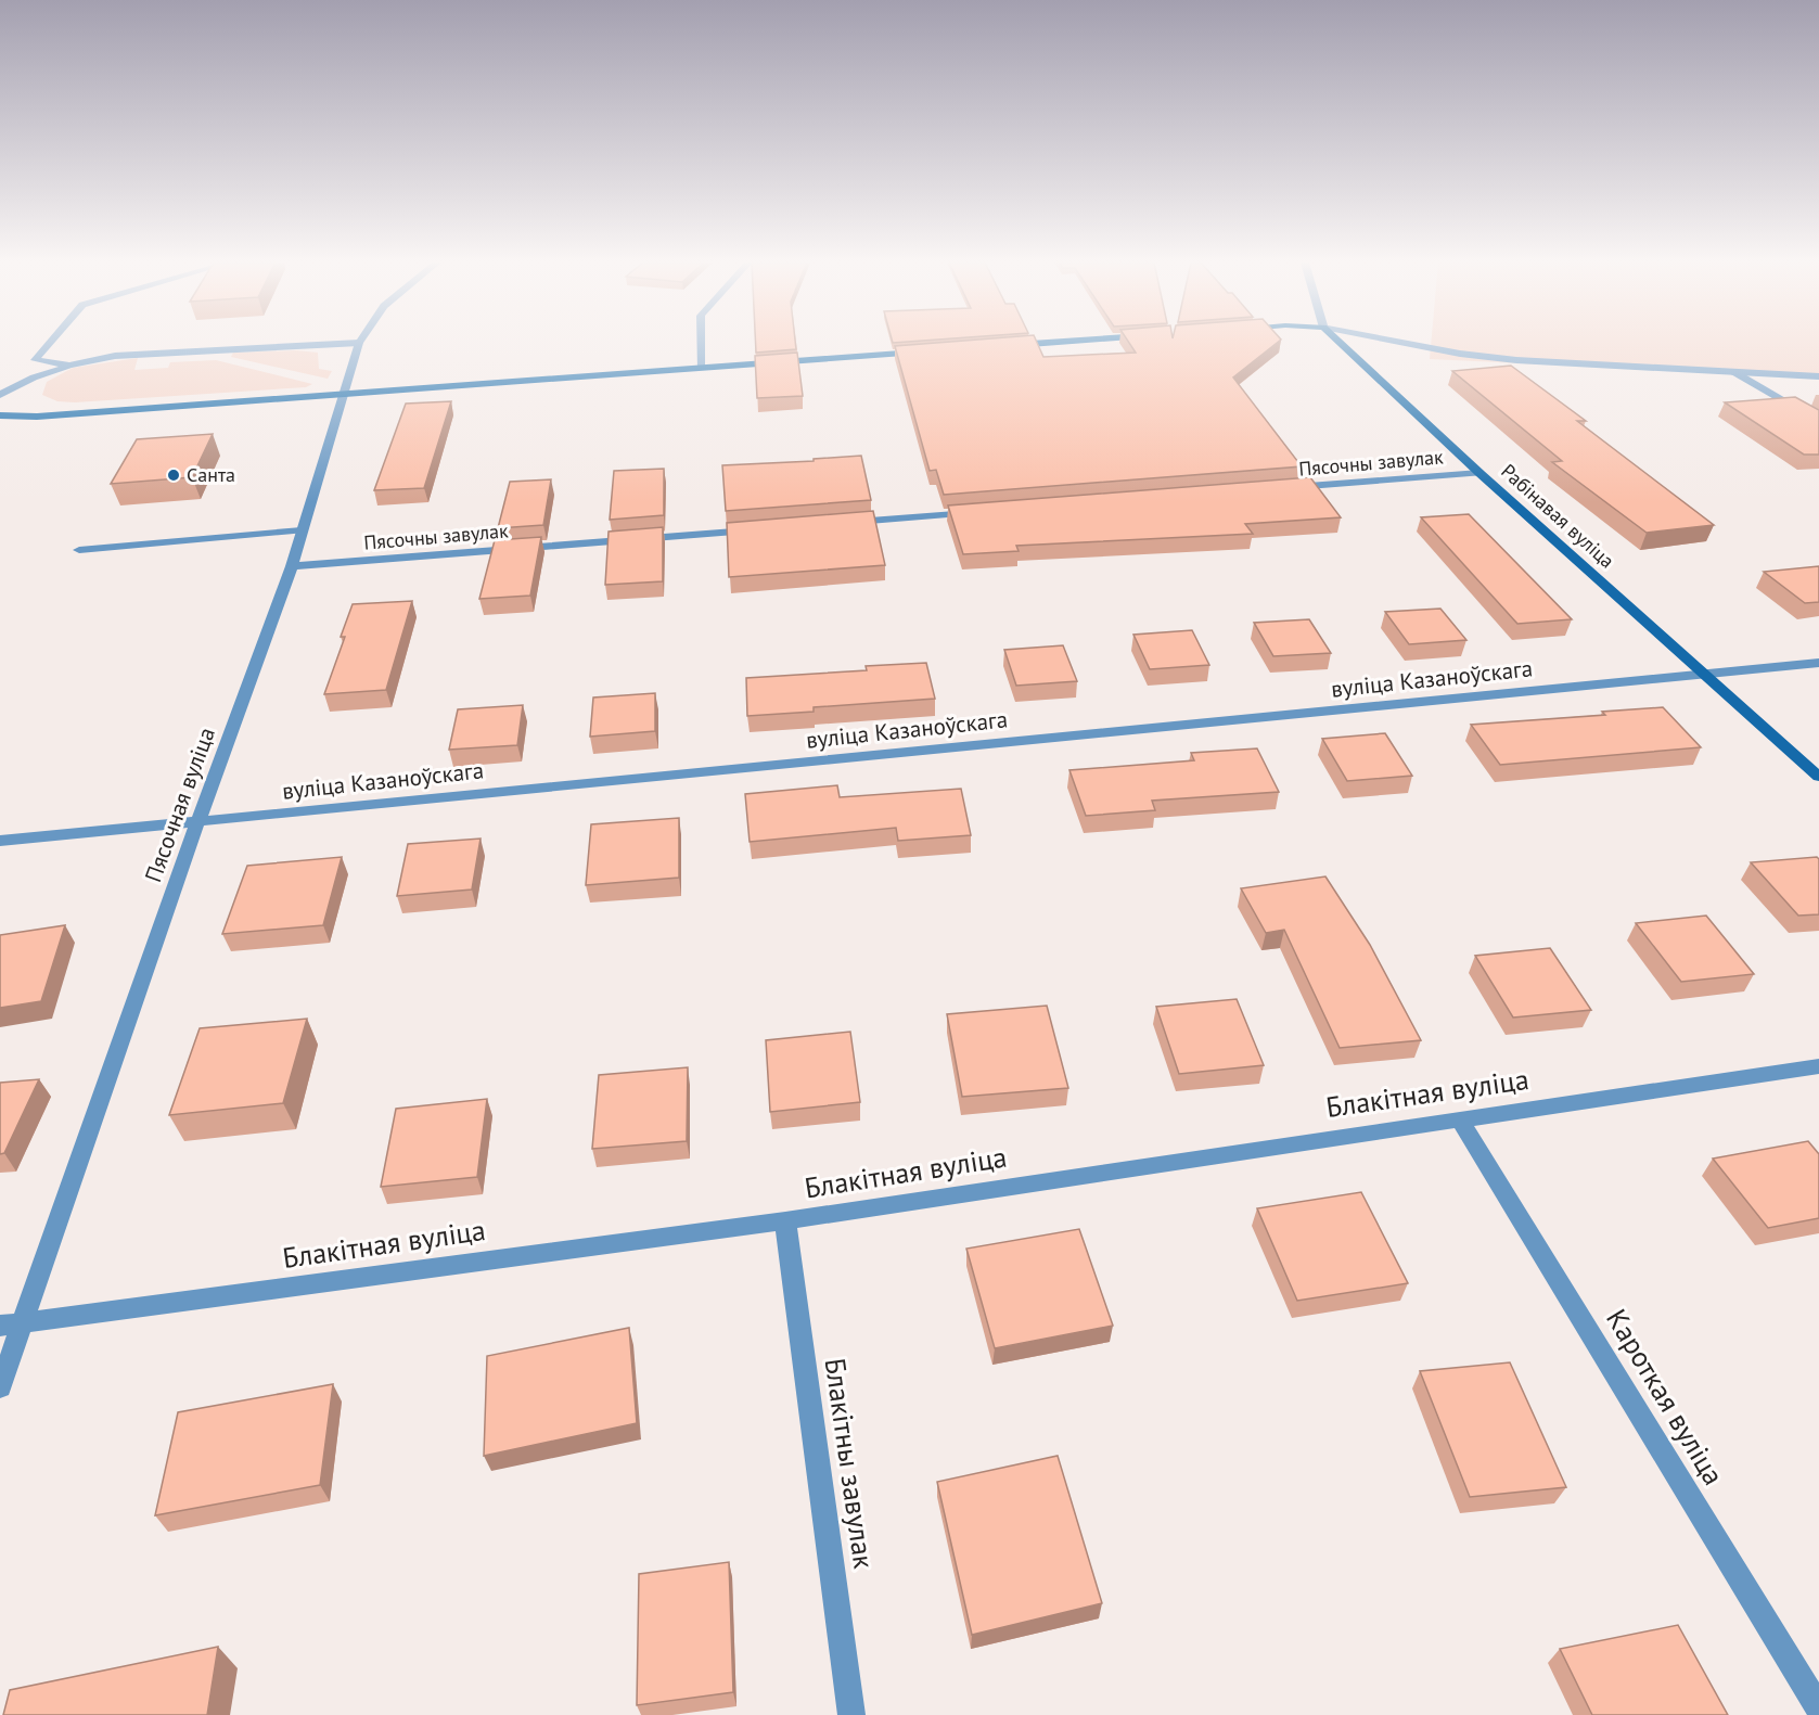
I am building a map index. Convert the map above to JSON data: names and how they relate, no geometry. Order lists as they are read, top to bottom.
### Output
{
  "streets": {
    "street": [
      "Пясочны завулак",
      "Рабінавая вуліца",
      "вуліца Казаноўскага",
      "Пясочная вуліца",
      "Блакітная вуліца",
      "Кароткая вуліца",
      "Блакітны завулак"
    ]
  },
  "crossings": [
    ["Пясочны завулак", "Рабінавая вуліца"],
    ["Пясочны завулак", "Пясочная вуліца"],
    ["Рабінавая вуліца", "вуліца Казаноўскага"],
    ["вуліца Казаноўскага", "Пясочная вуліца"],
    ["Пясочная вуліца", "Блакітная вуліца"],
    ["Блакітная вуліца", "Кароткая вуліца"],
    ["Блакітная вуліца", "Блакітны завулак"]
  ],
  "places": ["Санта"]
}
